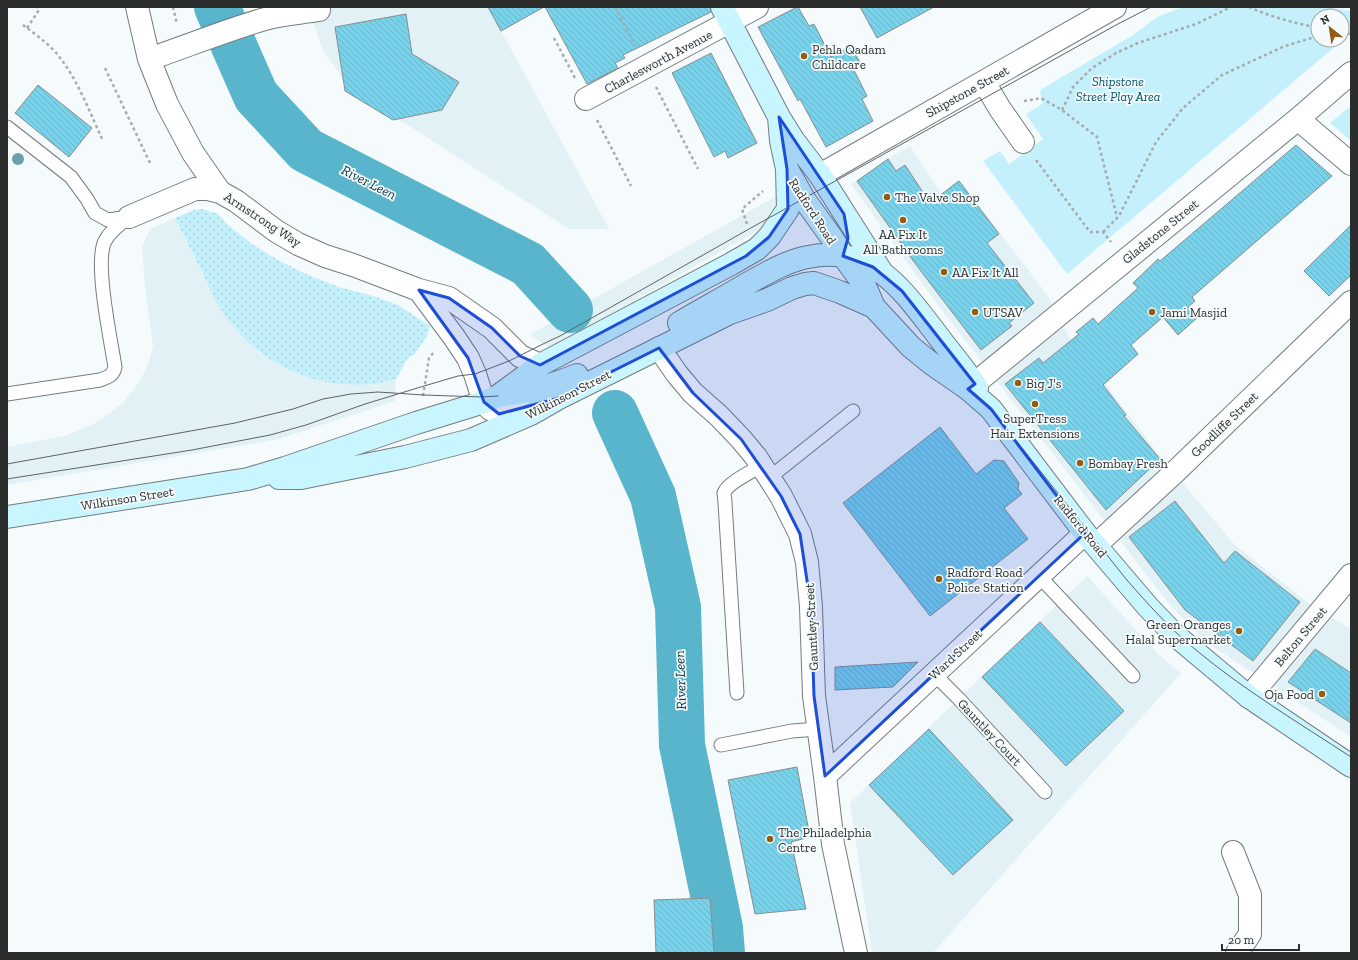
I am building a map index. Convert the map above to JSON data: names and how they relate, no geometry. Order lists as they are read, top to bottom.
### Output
{
  "streets": {
    "street": [
      "Charlesworth Avenue",
      "Shipstone Street",
      "Radford Road",
      "Armstrong Way",
      "Gladstone Street",
      "Wilkinson Street",
      "Goodliffe Street",
      "Gauntley Street",
      "Belton Street",
      "Ward Street"
    ],
    "lane": ["Gauntley Court"]
  },
  "crossings": [
    ["Charlesworth Avenue", "Radford Road"],
    ["Shipstone Street", "Radford Road"],
    ["Radford Road", "Gladstone Street"],
    ["Radford Road", "Wilkinson Street"],
    ["Radford Road", "Goodliffe Street"],
    ["Radford Road", "Belton Street"],
    ["Radford Road", "Ward Street"],
    ["Armstrong Way", "Wilkinson Street"],
    ["Wilkinson Street", "Gauntley Street"],
    ["Goodliffe Street", "Ward Street"],
    ["Gauntley Street", "Ward Street"],
    ["Ward Street", "Gauntley Court"]
  ],
  "water": ["River Leen"],
  "parks": ["Shipstone Street Play Area"],
  "places": [
    "Pehla Qadam Childcare",
    "The Valve Shop",
    "AA Fix It All Bathrooms",
    "AA Fix It All",
    "UTSAV",
    "Jami Masjid",
    "Big J's",
    "SuperTress Hair Extensions",
    "Bombay Fresh",
    "Radford Road Police Station",
    "Green Oranges Halal Supermarket",
    "Oja Food",
    "The Philadelphia Centre"
  ],
  "scale_bar": "20 m",
  "north": "top left"
}
